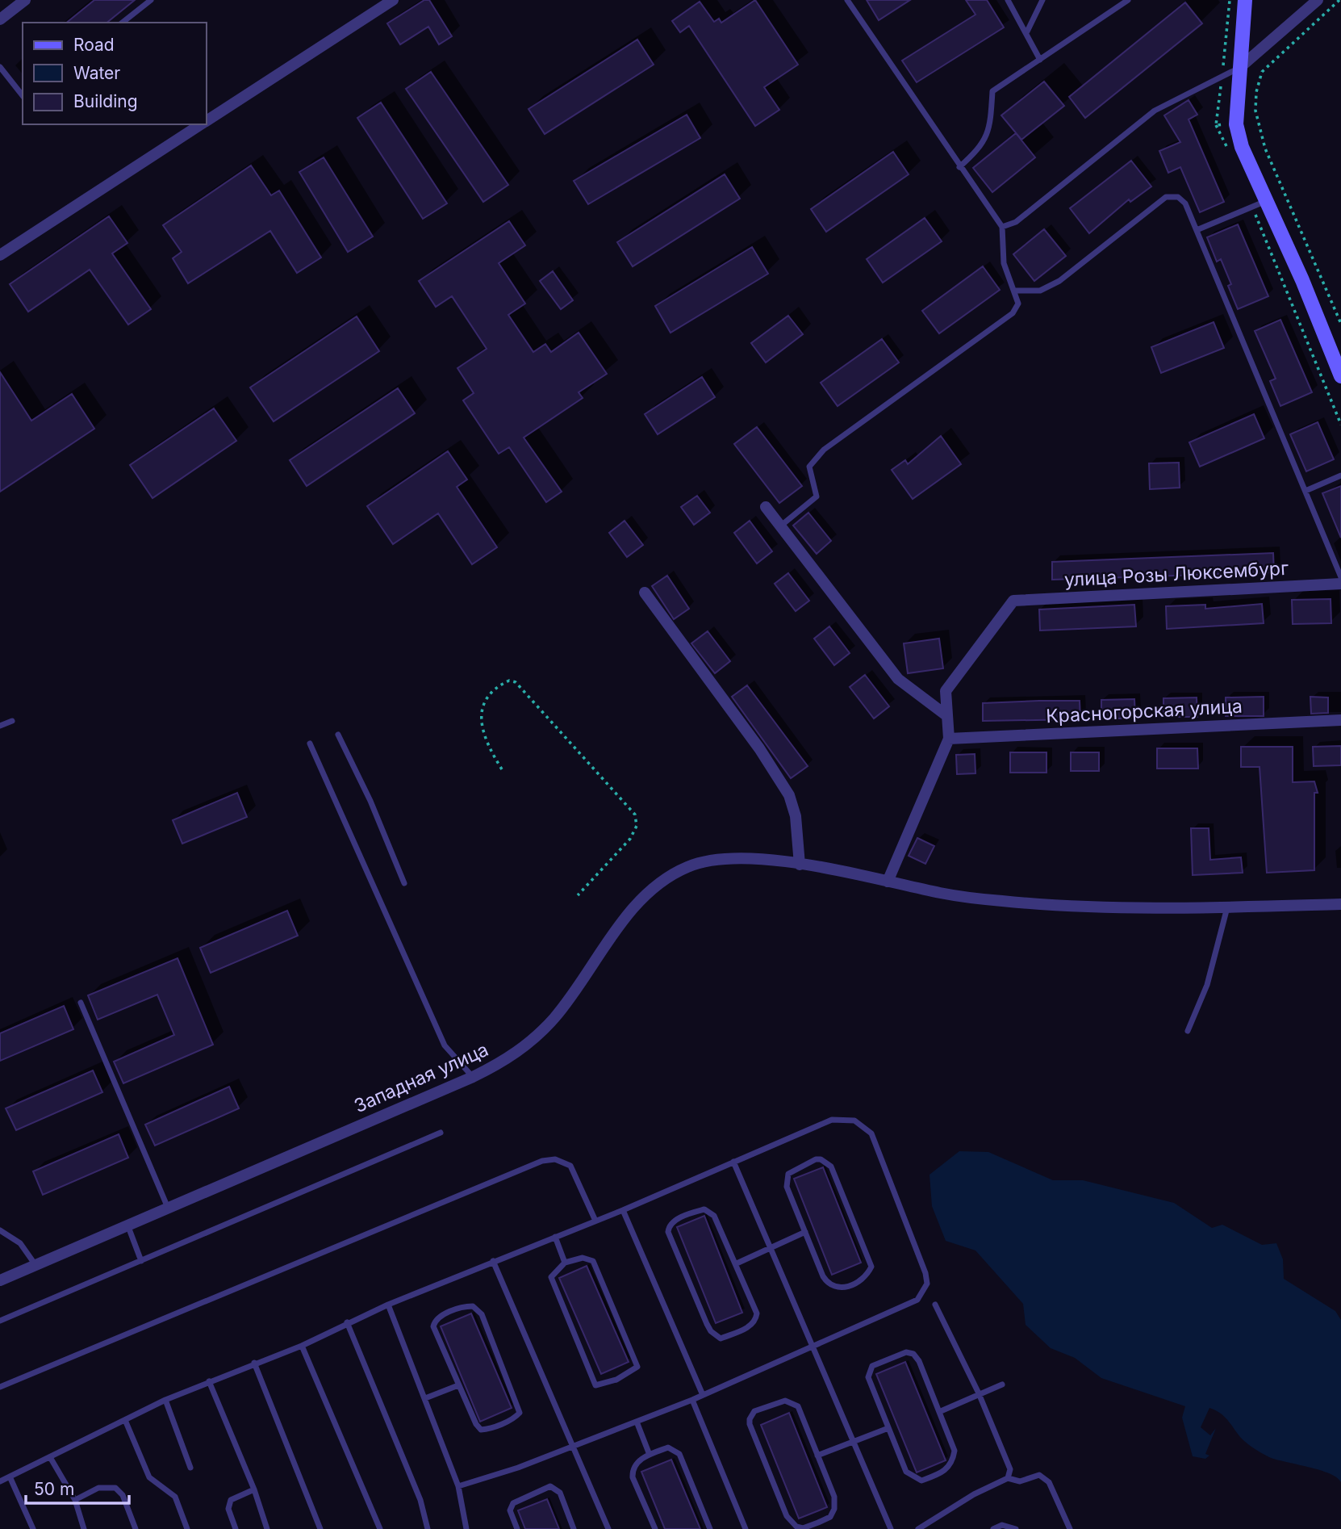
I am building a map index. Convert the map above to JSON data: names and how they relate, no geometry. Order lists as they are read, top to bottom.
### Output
{
  "streets": {
    "street": ["улица Розы Люксембург", "Красногорская улица", "Западная улица"]
  },
  "legend": ["Road", "Water", "Building"],
  "scale_bar": "50 m"
}
